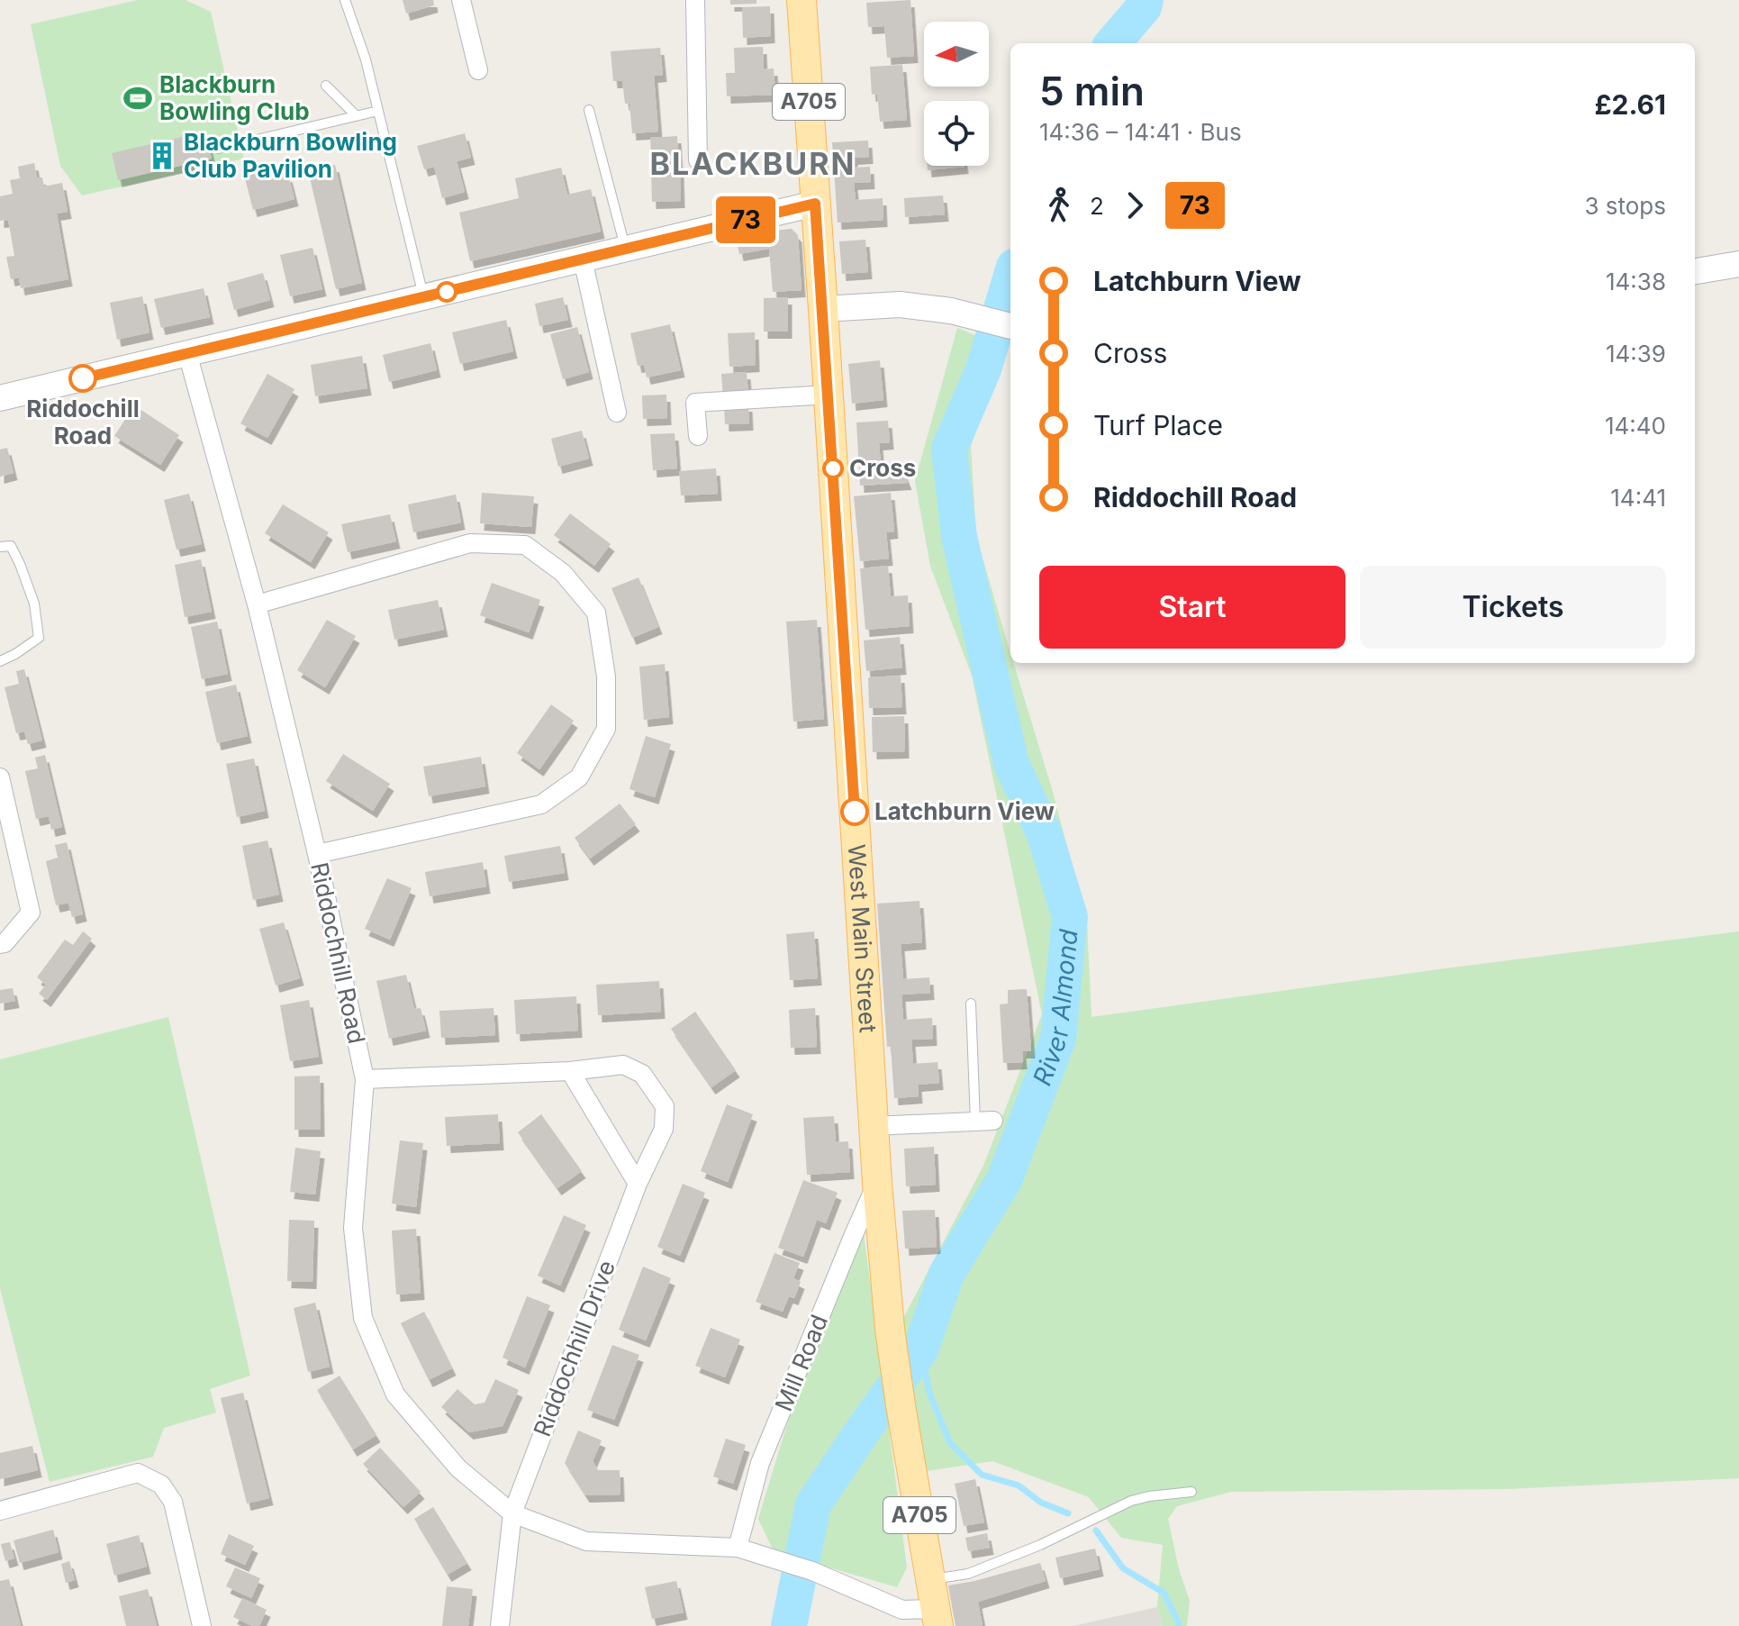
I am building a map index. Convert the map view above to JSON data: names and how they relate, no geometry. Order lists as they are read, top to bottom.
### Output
{
  "streets": {
    "main road": ["A705", "West Main Street"],
    "street": ["Riddochhill Road", "Riddochhill Drive", "Mill Road"]
  },
  "crossings": [
    ["A705", "West Main Street"],
    ["West Main Street", "Riddochhill Road"],
    ["West Main Street", "Mill Road"],
    ["Riddochhill Road", "Riddochhill Drive"],
    ["Riddochhill Road", "Mill Road"]
  ],
  "districts": ["BLACKBURN"],
  "water": ["River Almond"],
  "places": {
    "sports": ["Blackburn Bowling Club"],
    "building": ["Blackburn Bowling Club Pavilion"],
    "other": ["Riddochill Road", "Cross", "Latchburn View"]
  },
  "lines": ["bus line 73"],
  "north": "left",
  "page": {
    "on_map": "73",
    "heading": ["5 min", "14:36 – 14:41 · Bus", "£2.61"],
    "legs": ["2", "73", "3 stops"],
    "list": [
      {
        "name": "Latchburn View",
        "value": "14:38"
      },
      {
        "name": "Cross",
        "value": "14:39"
      },
      {
        "name": "Turf Place",
        "value": "14:40"
      },
      {
        "name": "Riddochill Road",
        "value": "14:41"
      }
    ],
    "buttons": ["Start", "Tickets"]
  }
}
